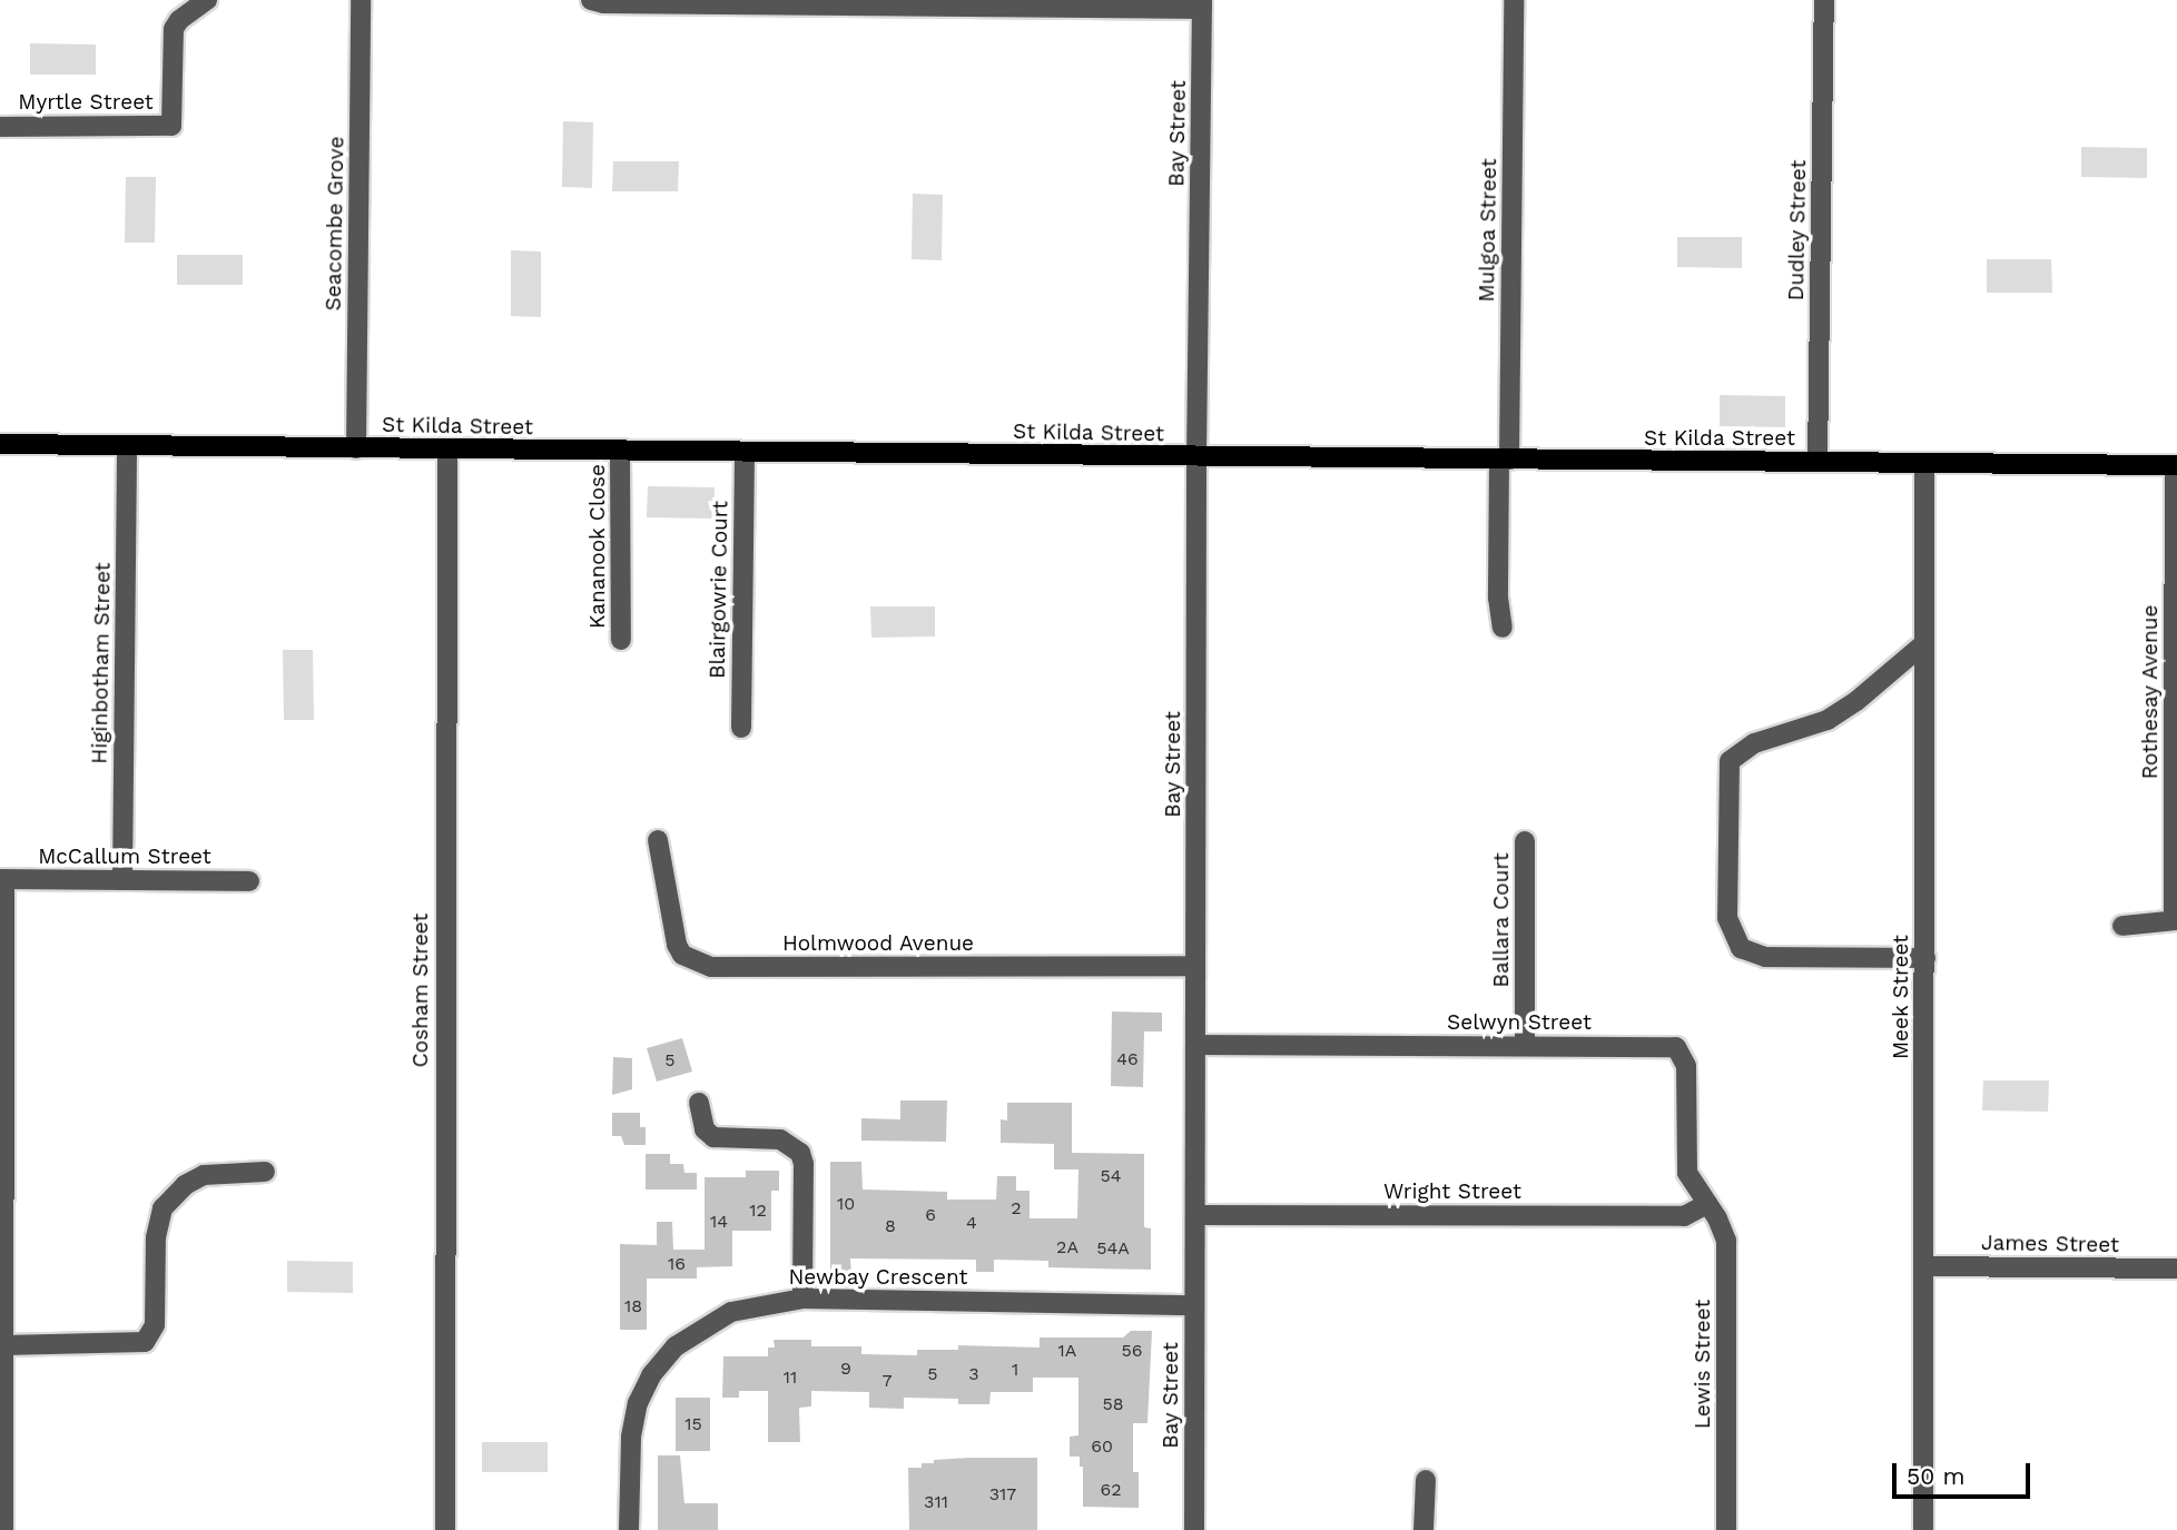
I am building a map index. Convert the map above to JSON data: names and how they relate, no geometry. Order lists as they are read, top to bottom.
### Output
{
  "streets": {
    "main road": ["St Kilda Street"],
    "street": [
      "Myrtle Street",
      "Bay Street",
      "Seacombe Grove",
      "Mulgoa Street",
      "Dudley Street",
      "Kananook Close",
      "Blairgowrie Court",
      "Higinbotham Street",
      "Rothesay Avenue",
      "McCallum Street",
      "Ballara Court",
      "Holmwood Avenue",
      "Cosham Street",
      "Meek Street",
      "Selwyn Street",
      "Wright Street",
      "James Street",
      "Newbay Crescent",
      "Lewis Street"
    ]
  },
  "crossings": [
    ["Bay Street", "St Kilda Street"],
    ["Bay Street", "Holmwood Avenue"],
    ["Bay Street", "Selwyn Street"],
    ["Bay Street", "Wright Street"],
    ["Bay Street", "Newbay Crescent"],
    ["Seacombe Grove", "St Kilda Street"],
    ["Mulgoa Street", "St Kilda Street"],
    ["Dudley Street", "St Kilda Street"],
    ["St Kilda Street", "Kananook Close"],
    ["St Kilda Street", "Blairgowrie Court"],
    ["St Kilda Street", "Higinbotham Street"],
    ["St Kilda Street", "Rothesay Avenue"],
    ["St Kilda Street", "Cosham Street"],
    ["St Kilda Street", "Meek Street"],
    ["Higinbotham Street", "McCallum Street"],
    ["Ballara Court", "Selwyn Street"],
    ["Meek Street", "James Street"],
    ["Selwyn Street", "Wright Street"],
    ["Selwyn Street", "Lewis Street"],
    ["Wright Street", "Lewis Street"]
  ],
  "house_numbers": [
    "46",
    "5",
    "54",
    "10",
    "2",
    "12",
    "6",
    "14",
    "4",
    "8",
    "2A",
    "54A",
    "16",
    "18",
    "1A",
    "56",
    "9",
    "1",
    "5",
    "3",
    "11",
    "7",
    "58",
    "15",
    "60",
    "62",
    "317",
    "311"
  ],
  "scale_bar": "50 m"
}
